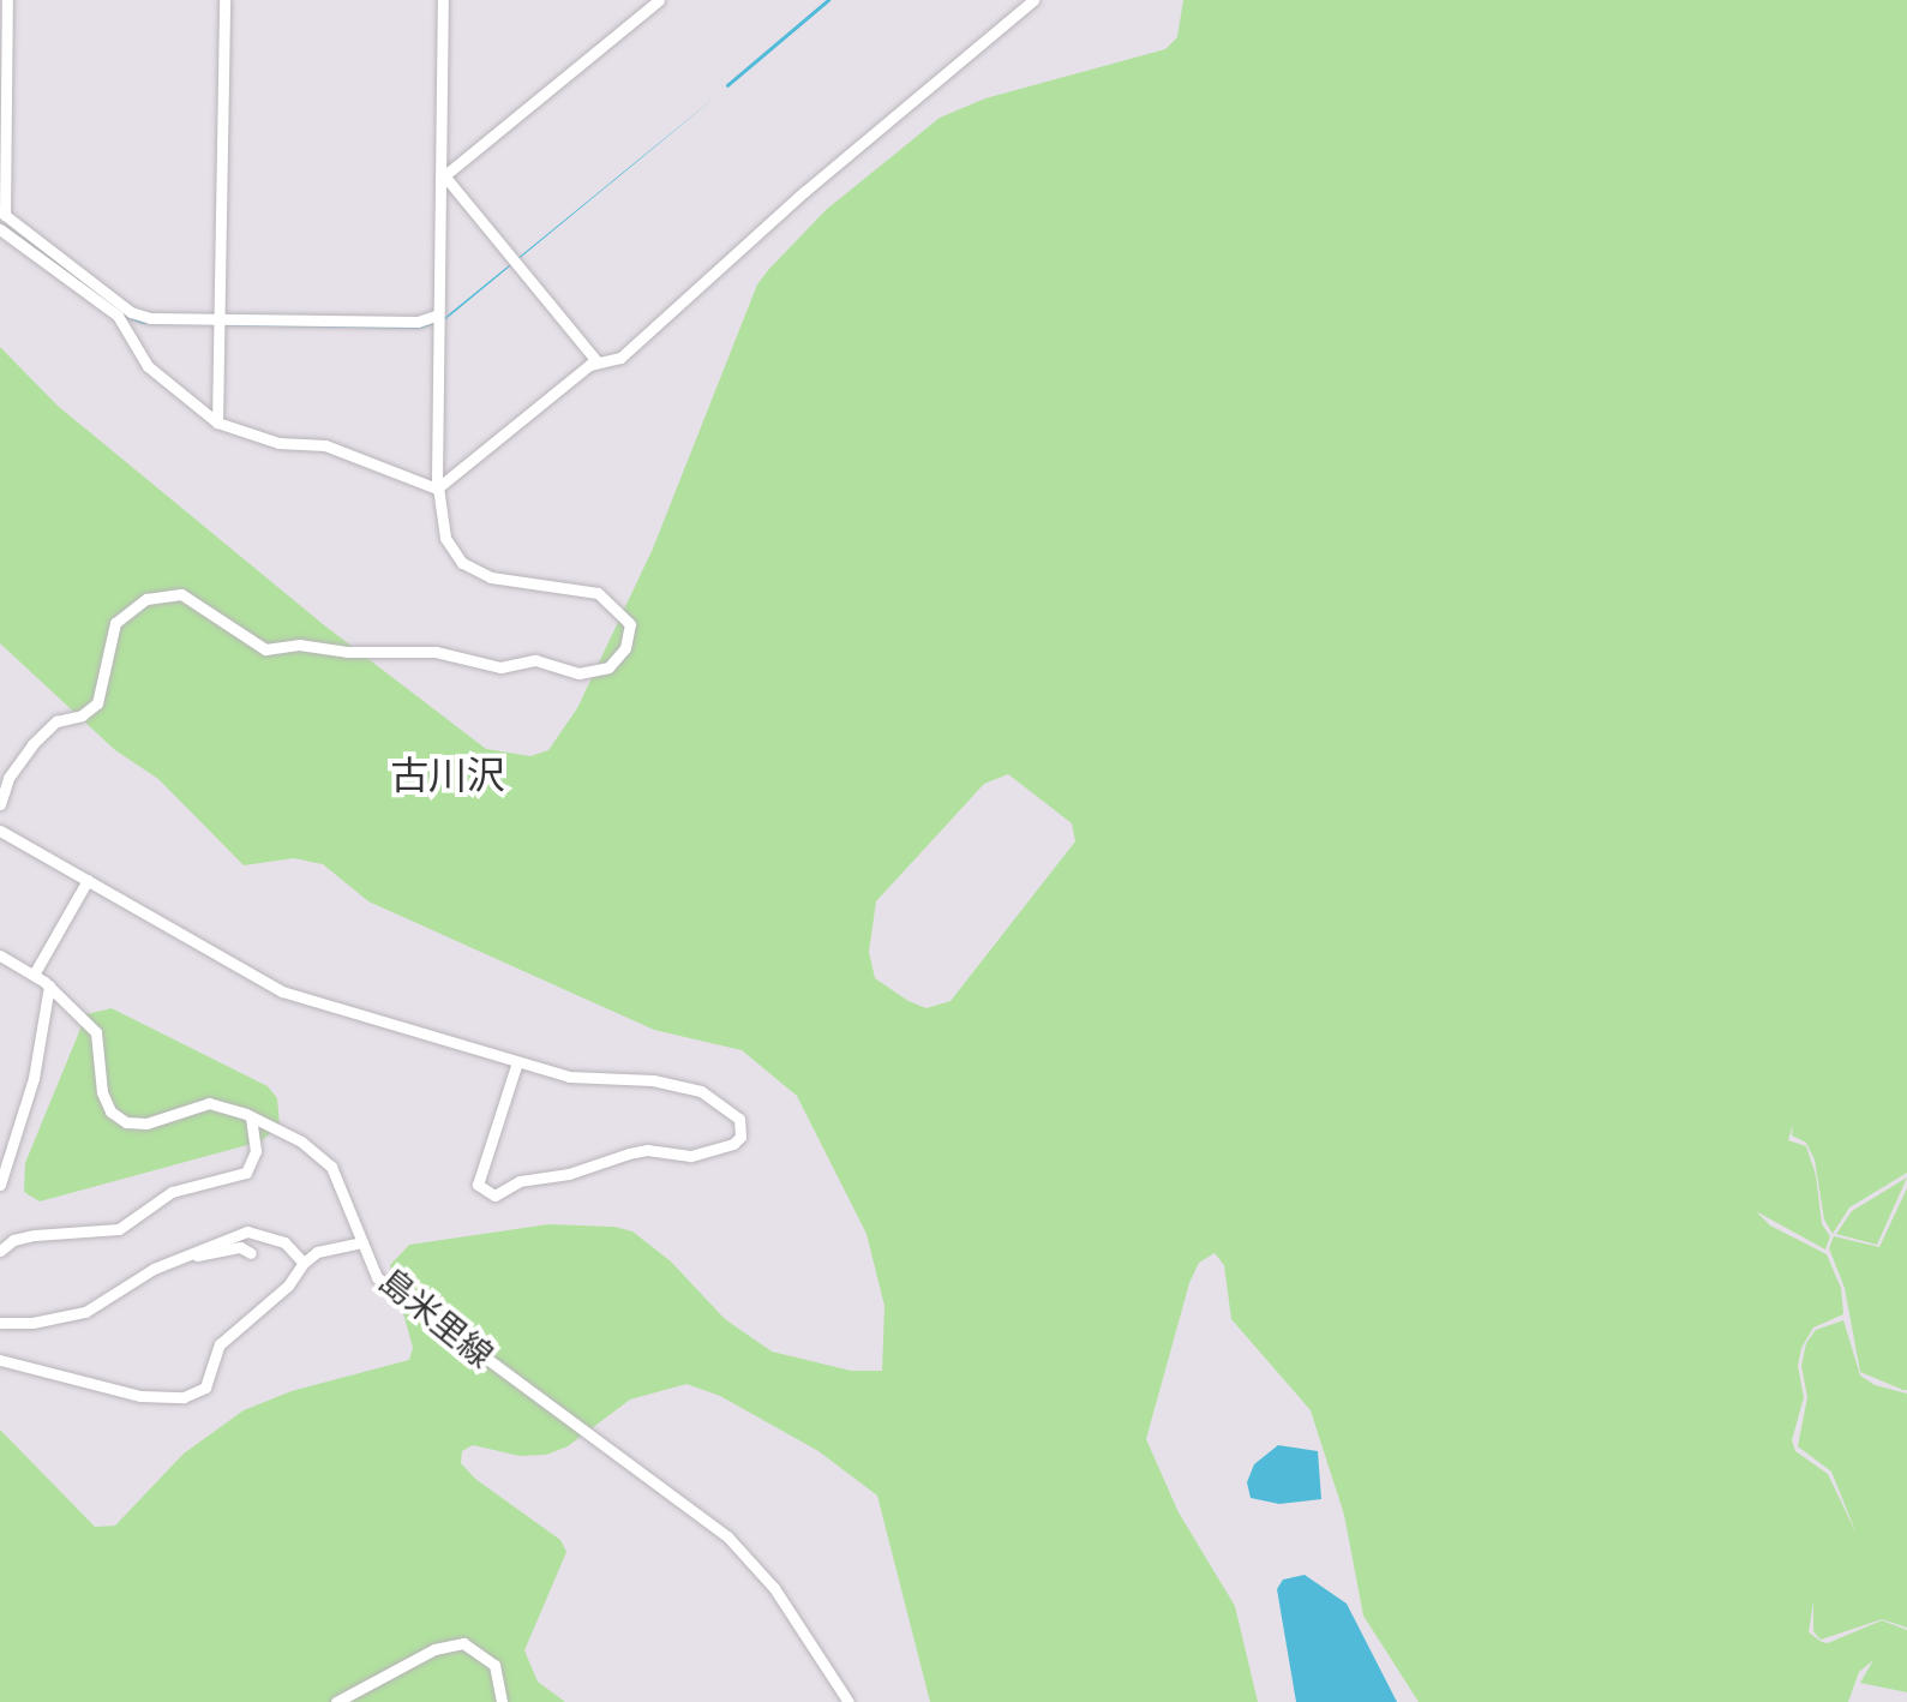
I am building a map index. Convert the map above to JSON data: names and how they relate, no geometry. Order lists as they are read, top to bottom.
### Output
{
  "streets": {
    "street": ["島米里線"]
  },
  "districts": ["古川沢"]
}
